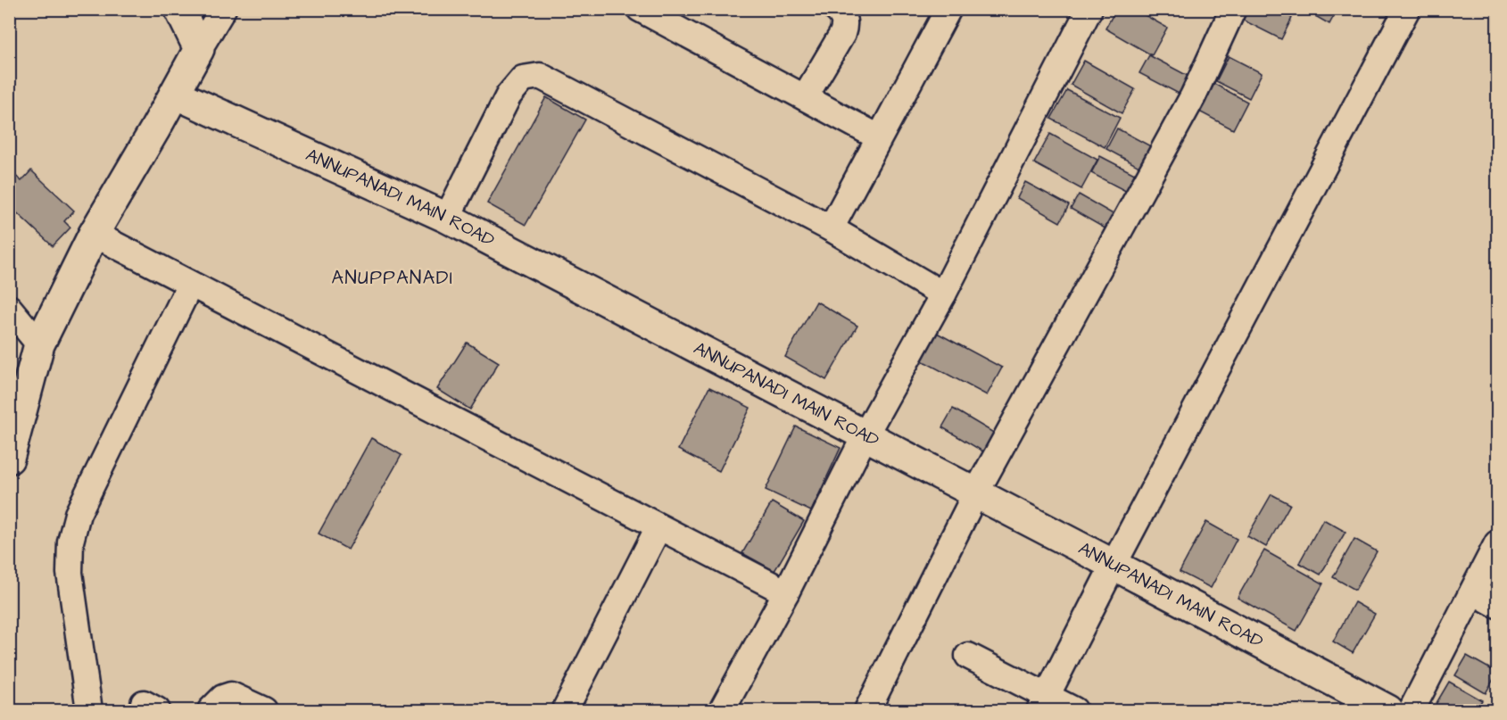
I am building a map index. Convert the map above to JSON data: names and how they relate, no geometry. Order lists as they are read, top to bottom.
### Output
{
  "streets": {
    "street": ["ANNUPANADI MAIN ROAD"]
  },
  "districts": ["ANUPPANADI"]
}
